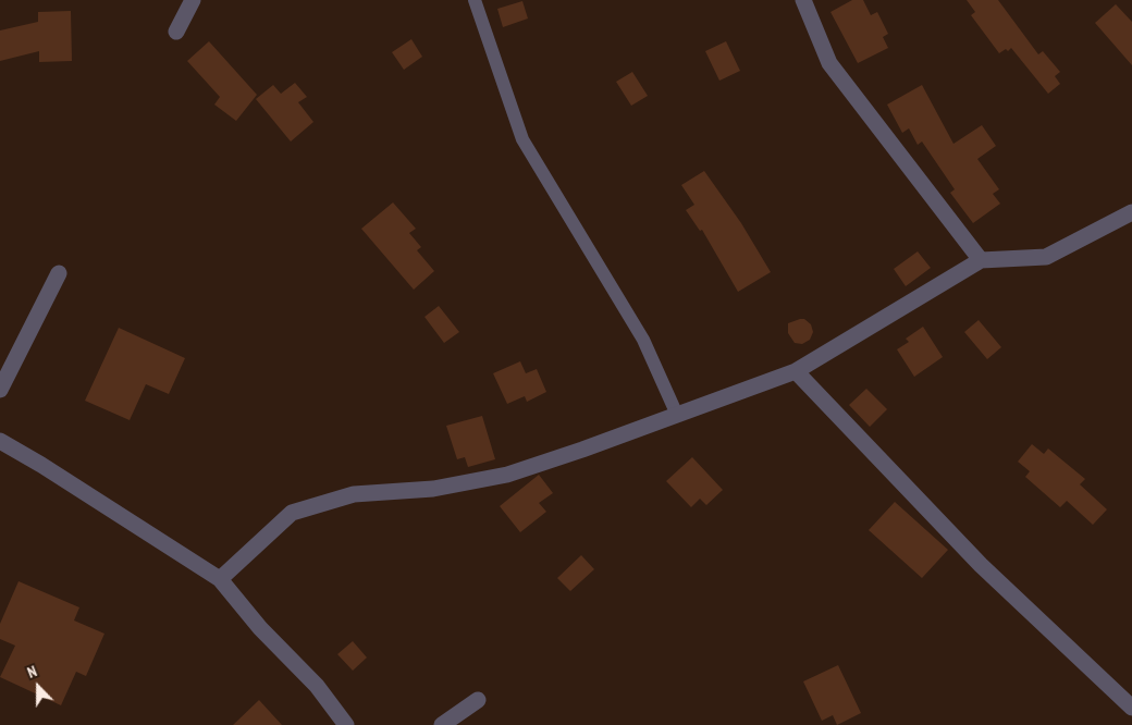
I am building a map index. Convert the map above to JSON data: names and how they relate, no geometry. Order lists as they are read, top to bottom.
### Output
{
  "north": "top"
}
